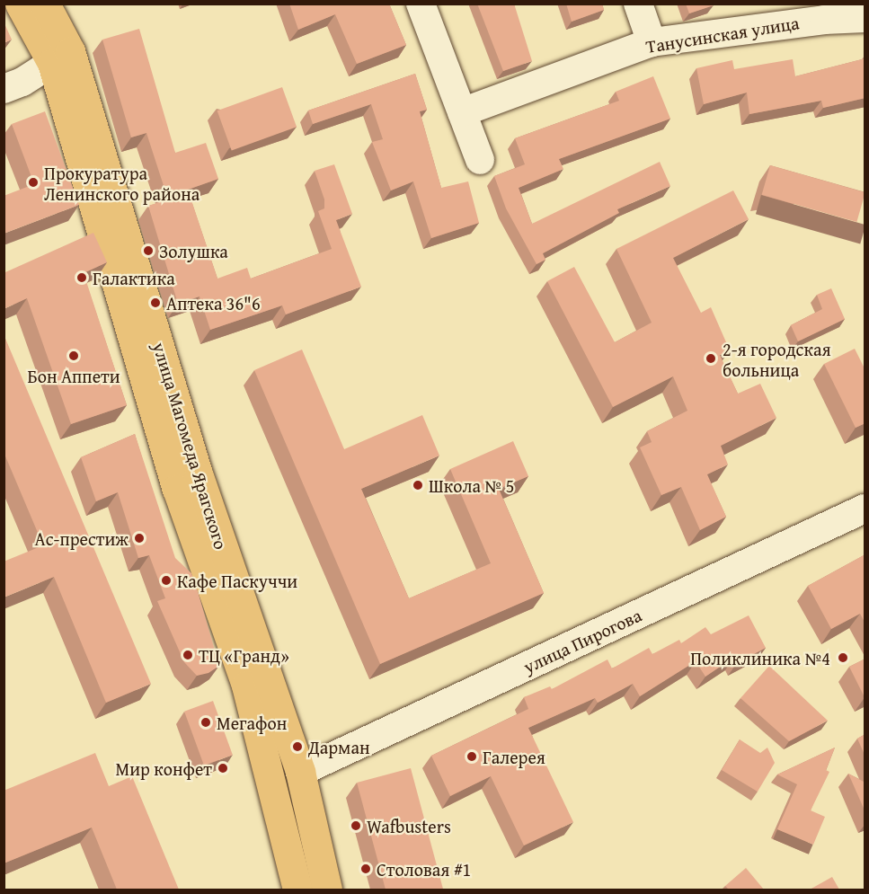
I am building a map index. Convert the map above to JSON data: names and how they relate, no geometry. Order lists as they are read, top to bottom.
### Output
{
  "streets": {
    "main road": ["улица Магомеда Ярагского"],
    "street": ["Танусинская улица", "улица Пирогова"]
  },
  "crossings": [
    ["улица Магомеда Ярагского", "улица Пирогова"]
  ],
  "places": [
    "Прокуратура Ленинского района",
    "Золушка",
    "Галактика",
    "Аптека 36\"6",
    "Бон Аппети",
    "2-я городская больница",
    "Школа № 5",
    "Ас-престиж",
    "Кафе Паскуччи",
    "ТЦ «Гранд»",
    "Поликлиника №4",
    "Мегафон",
    "Дарман",
    "Галерея",
    "Мир конфет",
    "Wafbusters",
    "Столовая #1"
  ]
}
